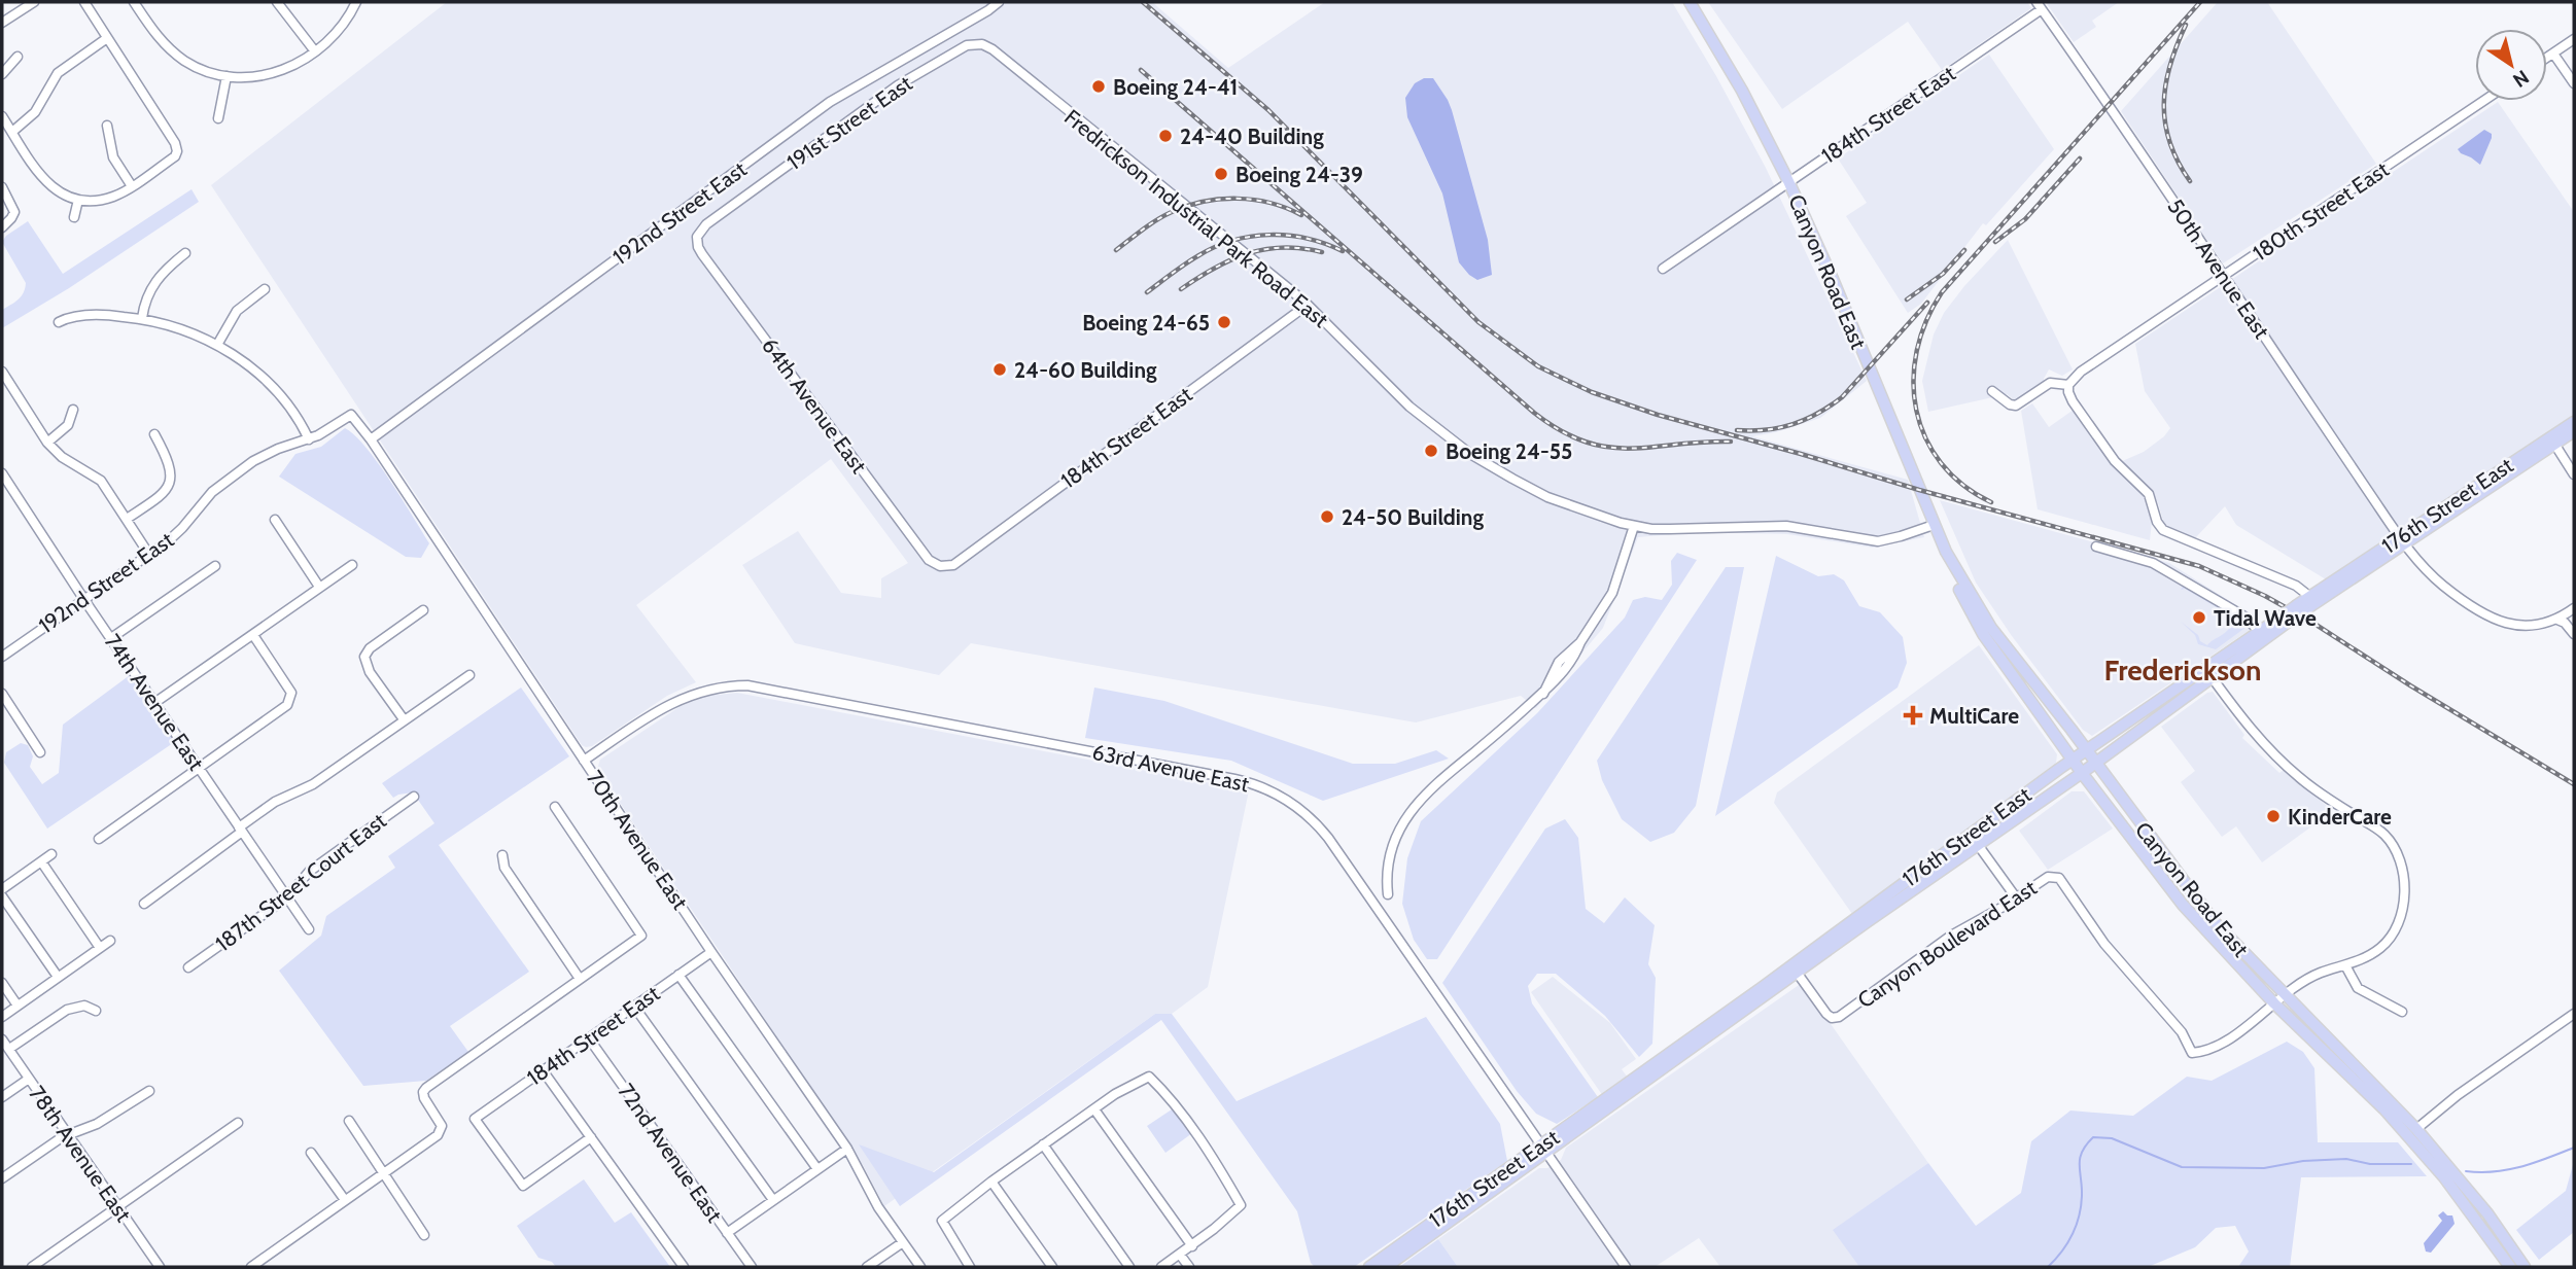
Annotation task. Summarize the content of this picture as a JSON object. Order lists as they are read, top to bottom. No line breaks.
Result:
{"streets":{"main road":["Canyon Road East","176th Street East"],"street":["184th Street East","191st Street East","180th Street East","192nd Street East","Fredrickson Industrial Park Road East","50th Avenue East","64th Avenue East","74th Avenue East","63rd Avenue East","70th Avenue East","187th Street Court East","Canyon Boulevard East","72nd Avenue East","78th Avenue East"]},"crossings":[["184th Street East","Fredrickson Industrial Park Road East"],["184th Street East","50th Avenue East"],["184th Street East","Canyon Road East"],["184th Street East","64th Avenue East"],["184th Street East","70th Avenue East"],["184th Street East","72nd Avenue East"],["191st Street East","Fredrickson Industrial Park Road East"],["191st Street East","64th Avenue East"],["180th Street East","50th Avenue East"],["192nd Street East","74th Avenue East"],["192nd Street East","70th Avenue East"],["Fredrickson Industrial Park Road East","Canyon Road East"],["50th Avenue East","176th Street East"],["Canyon Road East","176th Street East"],["Canyon Road East","Canyon Boulevard East"],["176th Street East","63rd Avenue East"],["176th Street East","Canyon Boulevard East"],["74th Avenue East","187th Street Court East"],["63rd Avenue East","70th Avenue East"]],"districts":["Frederickson"],"places":{"other":["Boeing 24-41","24-40 Building","Boeing 24-39","Boeing 24-65","24-60 Building","Boeing 24-55","24-50 Building","Tidal Wave","KinderCare"],"health":["MultiCare"]},"north":"bottom right"}
